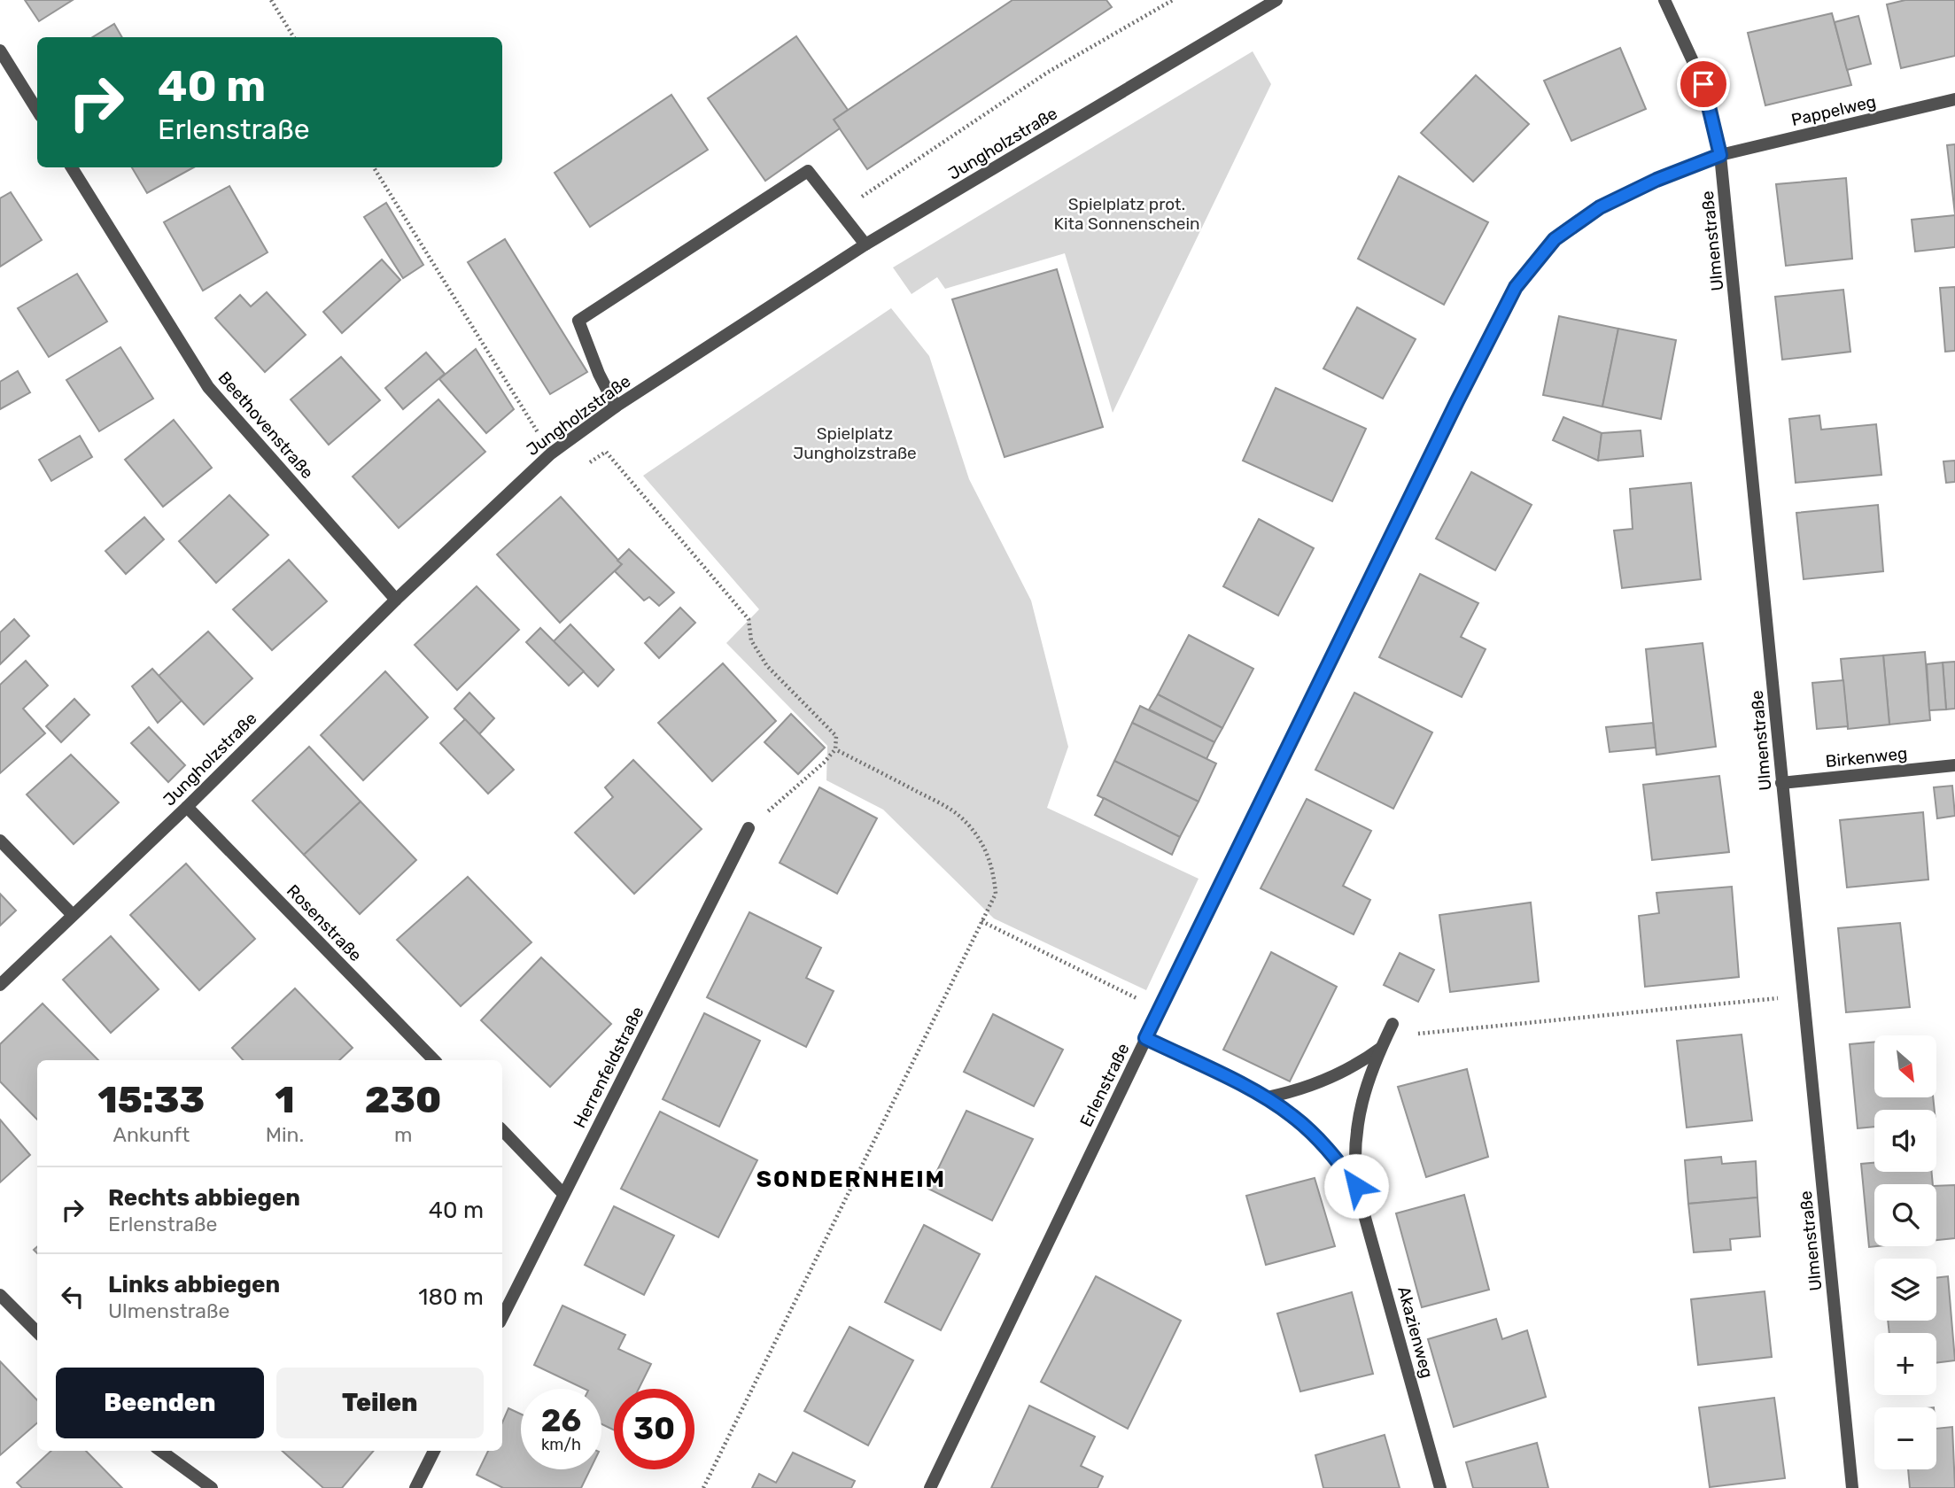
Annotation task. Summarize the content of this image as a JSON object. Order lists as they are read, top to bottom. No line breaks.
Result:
{"streets":{"street":["Pappelweg","Jungholzstraße","Ulmenstraße","Beethovenstraße","Birkenweg","Rosenstraße","Herrenfeldstraße","Erlenstraße","Akazienweg"]},"crossings":[["Pappelweg","Ulmenstraße"],["Pappelweg","Erlenstraße"],["Jungholzstraße","Beethovenstraße"],["Jungholzstraße","Rosenstraße"],["Ulmenstraße","Birkenweg"],["Ulmenstraße","Erlenstraße"],["Erlenstraße","Akazienweg"]],"districts":["SONDERNHEIM"],"parks":["Spielplatz prot. Kita Sonnenschein","Spielplatz Jungholzstraße"],"north":"bottom right","page":{"turn":["40 m","Erlenstraße"],"map_buttons":["+","−"],"eta":["15:33","Ankunft","1","Min.","230","m"],"list":[{"name":"Rechts abbiegen","note":"Erlenstraße","value":"40 m"},{"name":"Links abbiegen","note":"Ulmenstraße","value":"180 m"}],"buttons":["Beenden","Teilen"],"speed":"26 km/h","limit":"30"}}
